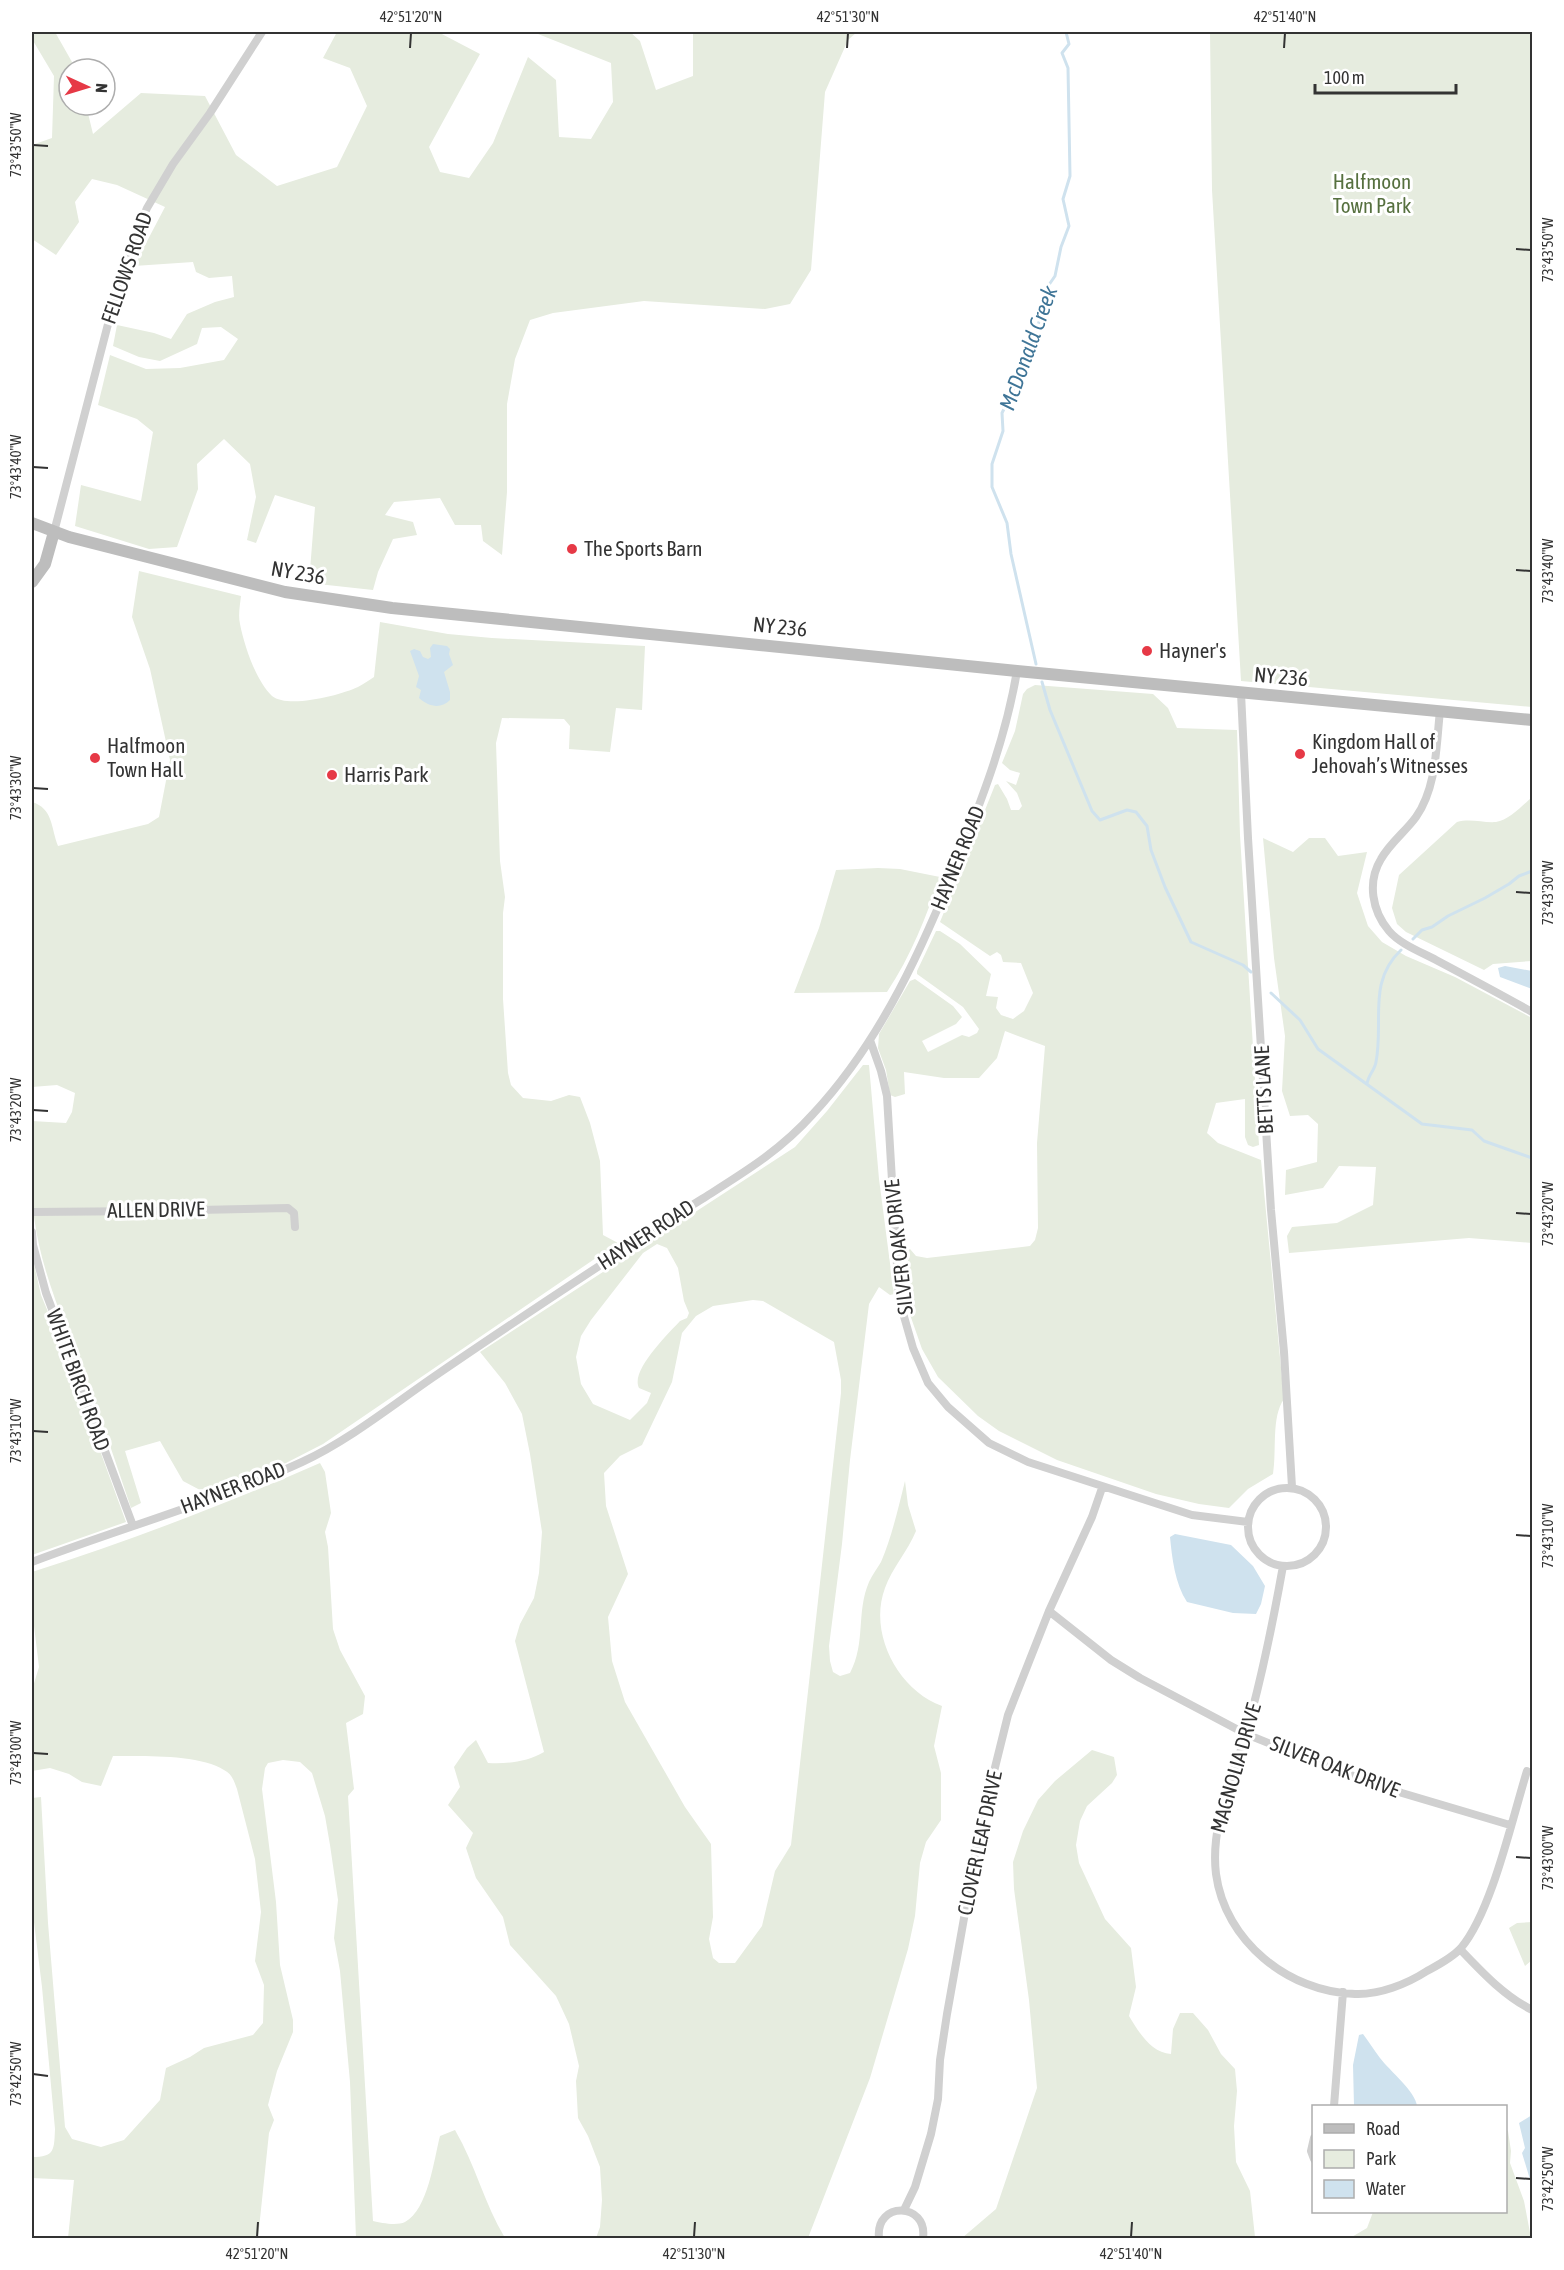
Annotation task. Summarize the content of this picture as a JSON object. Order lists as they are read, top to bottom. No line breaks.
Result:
{"streets":{"main road":["NY 236"],"street":["FELLOWS ROAD","HAYNER ROAD","BETTS LANE","ALLEN DRIVE","SILVER OAK DRIVE","WHITE BIRCH ROAD","MAGNOLIA DRIVE","CLOVER LEAF DRIVE"]},"crossings":[["FELLOWS ROAD","NY 236"],["NY 236","HAYNER ROAD"],["NY 236","BETTS LANE"],["HAYNER ROAD","SILVER OAK DRIVE"],["HAYNER ROAD","WHITE BIRCH ROAD"],["BETTS LANE","SILVER OAK DRIVE"],["BETTS LANE","MAGNOLIA DRIVE"],["SILVER OAK DRIVE","MAGNOLIA DRIVE"],["SILVER OAK DRIVE","CLOVER LEAF DRIVE"]],"water":["McDonald Creek"],"parks":["Halfmoon Town Park"],"places":["The Sports Barn","Hayner's","Kingdom Hall of Jehovah’s Witnesses","Halfmoon Town Hall","Harris Park"],"legend":["Road","Park","Water"],"scale_bar":"100 m","north":"right","coordinates":["42°51'20\"N","42°51'30\"N","42°51'40\"N","73°43'50\"W","73°43'40\"W","73°43'30\"W","73°43'20\"W","73°43'10\"W","73°43'00\"W","73°42'50\"W"]}
